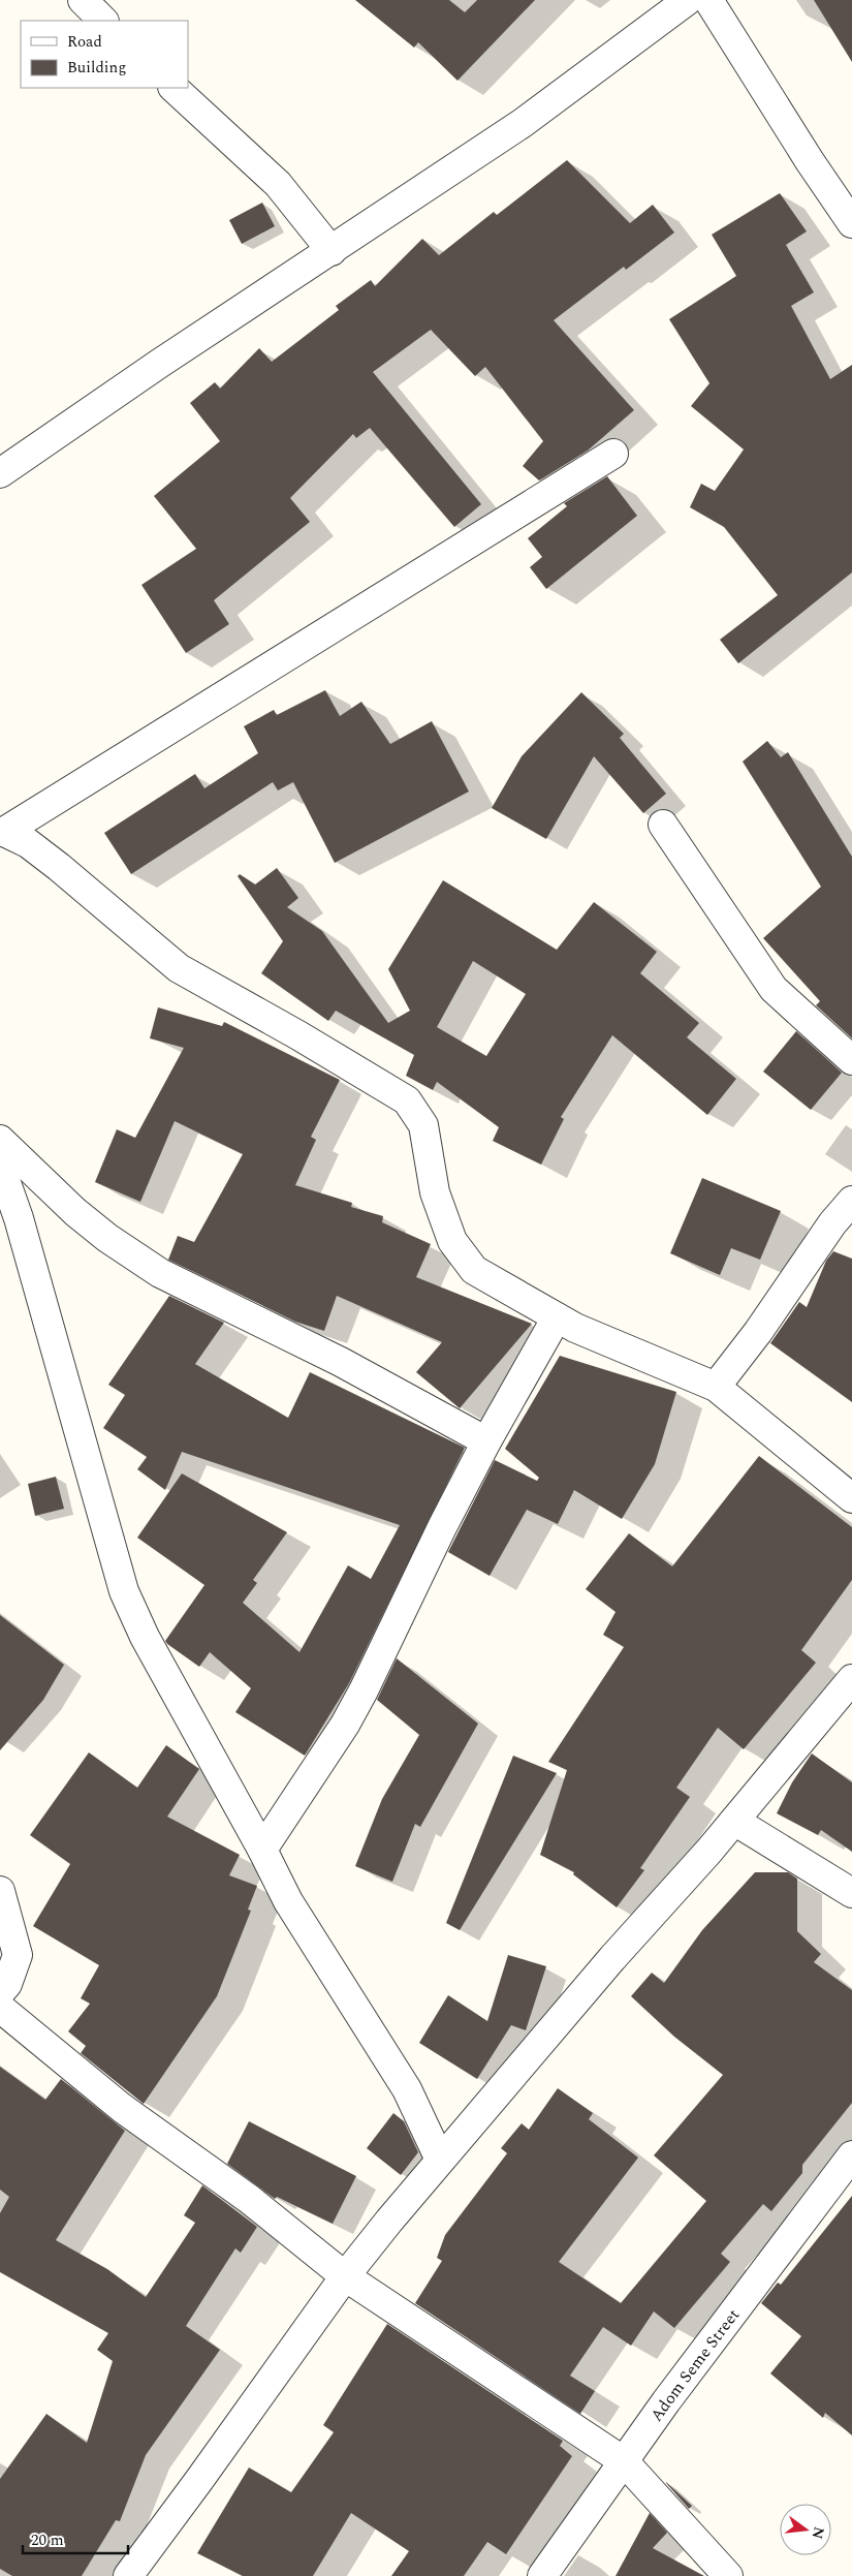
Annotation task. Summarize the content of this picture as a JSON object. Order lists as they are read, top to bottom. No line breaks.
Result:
{"streets":{"street":["Adom Seme Street"]},"legend":["Road","Building"],"scale_bar":"20 m","north":"right"}
